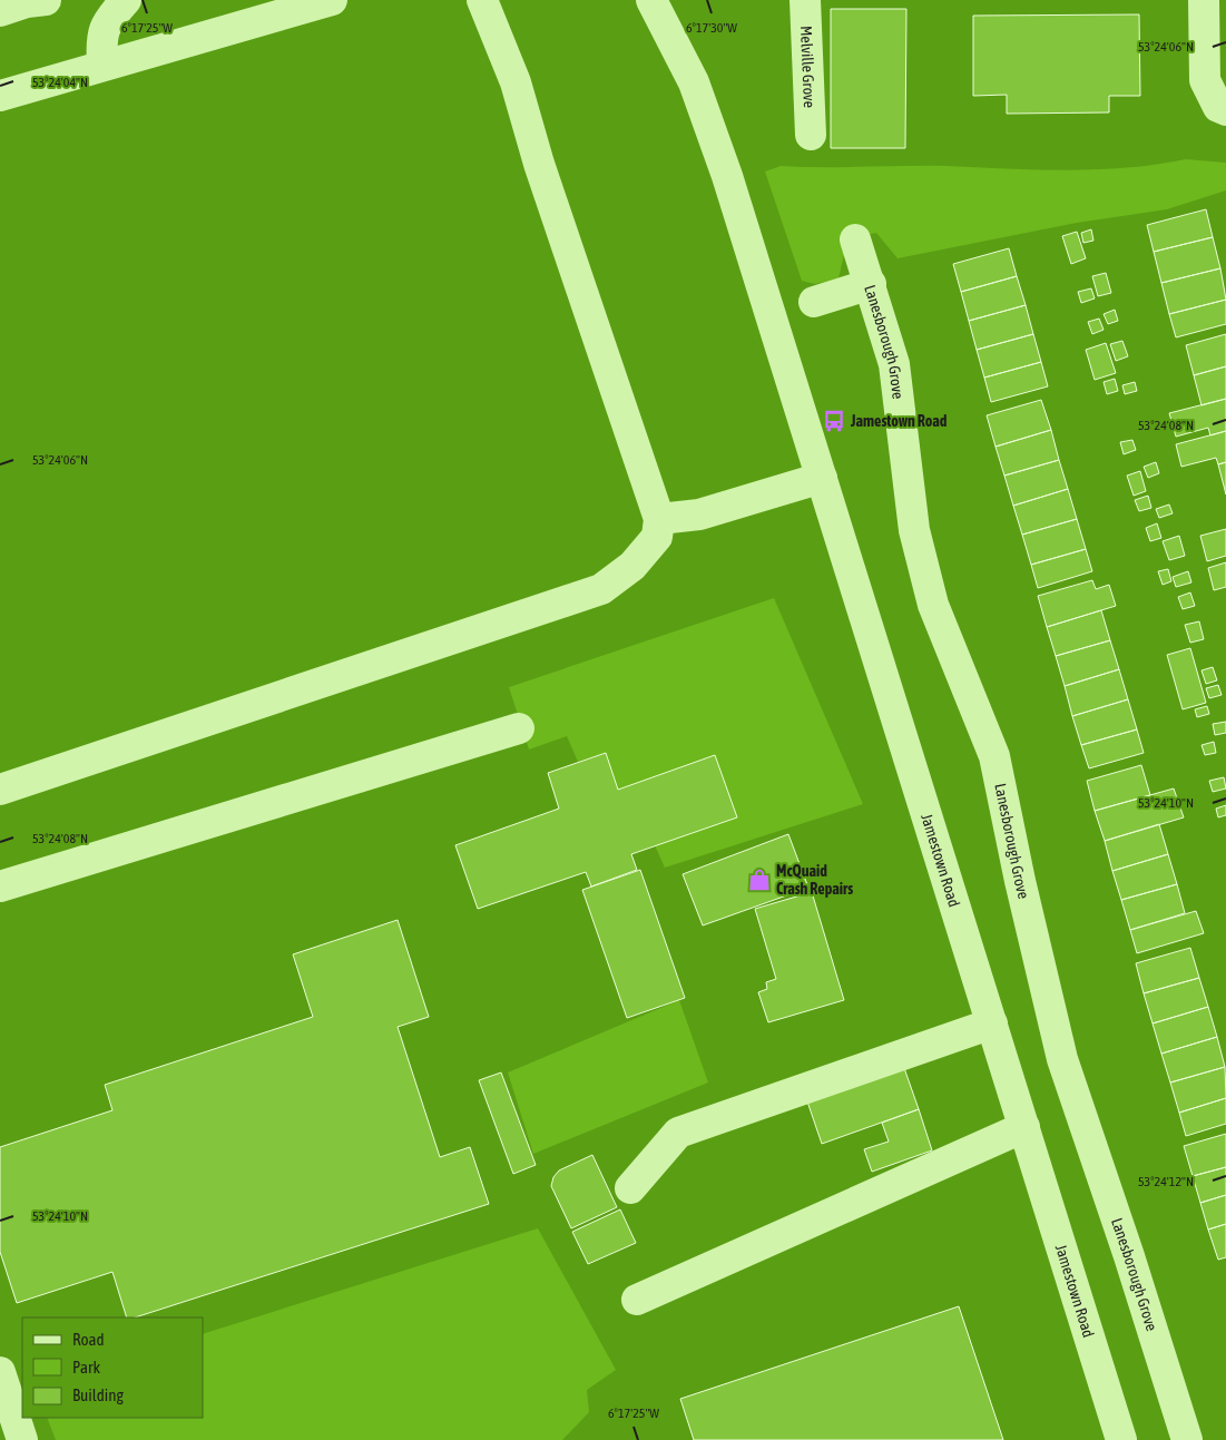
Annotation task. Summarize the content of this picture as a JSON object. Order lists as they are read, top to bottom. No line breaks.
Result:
{"streets":{"street":["Melville Grove","Lanesborough Grove","Jamestown Road"]},"places":{"bus stop":["Jamestown Road"],"shop":["McQuaid Crash Repairs"]},"legend":["Road","Park","Building"],"coordinates":["6°17'25\"W","6°17'30\"W","53°24'06\"N","53°24'04\"N","53°24'08\"N","53°24'10\"N","53°24'12\"N"]}
